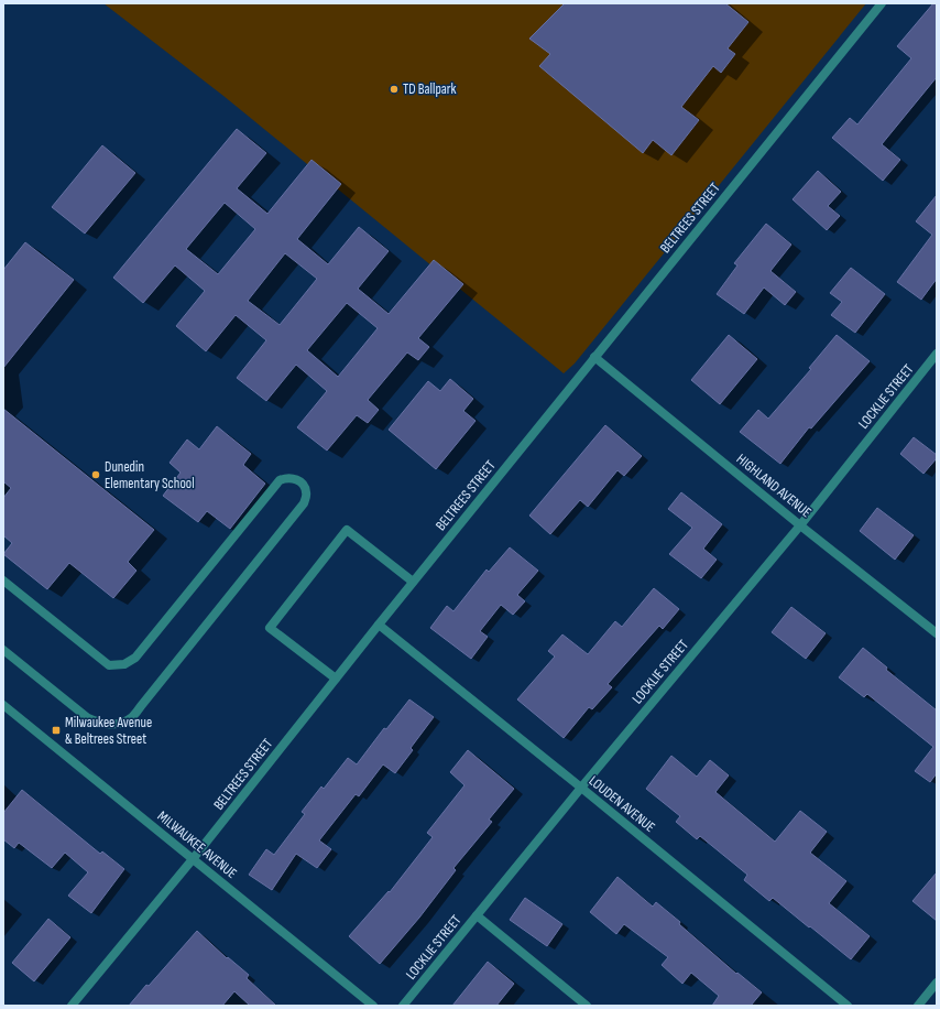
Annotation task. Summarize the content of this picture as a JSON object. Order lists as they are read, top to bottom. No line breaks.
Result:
{"streets":{"street":["BELTREES STREET","LOCKLIE STREET","HIGHLAND AVENUE","LOUDEN AVENUE","MILWAUKEE AVENUE"]},"crossings":[["BELTREES STREET","HIGHLAND AVENUE"],["BELTREES STREET","LOUDEN AVENUE"],["BELTREES STREET","MILWAUKEE AVENUE"],["LOCKLIE STREET","HIGHLAND AVENUE"],["LOCKLIE STREET","LOUDEN AVENUE"]],"places":{"other":["TD Ballpark","Dunedin Elementary School"],"transit":["Milwaukee Avenue & Beltrees Street"]}}
